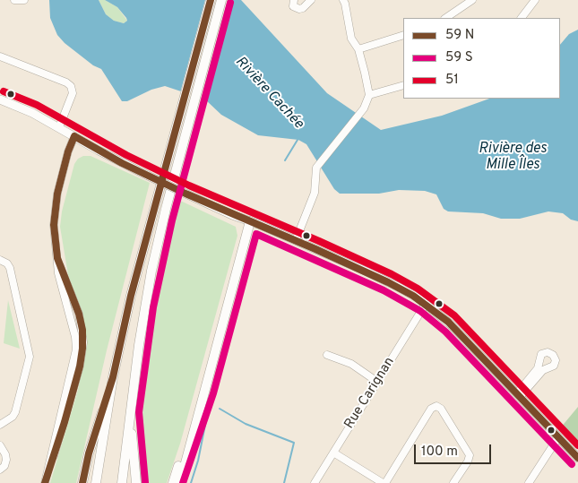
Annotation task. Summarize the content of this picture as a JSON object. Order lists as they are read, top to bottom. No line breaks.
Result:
{"streets":{"street":["Rue Carignan"]},"water":["Rivière Cachée","Rivière des Mille Îles"],"lines":["transit line 51"],"legend":["59 N","59 S","51"],"scale_bar":"100 m"}
